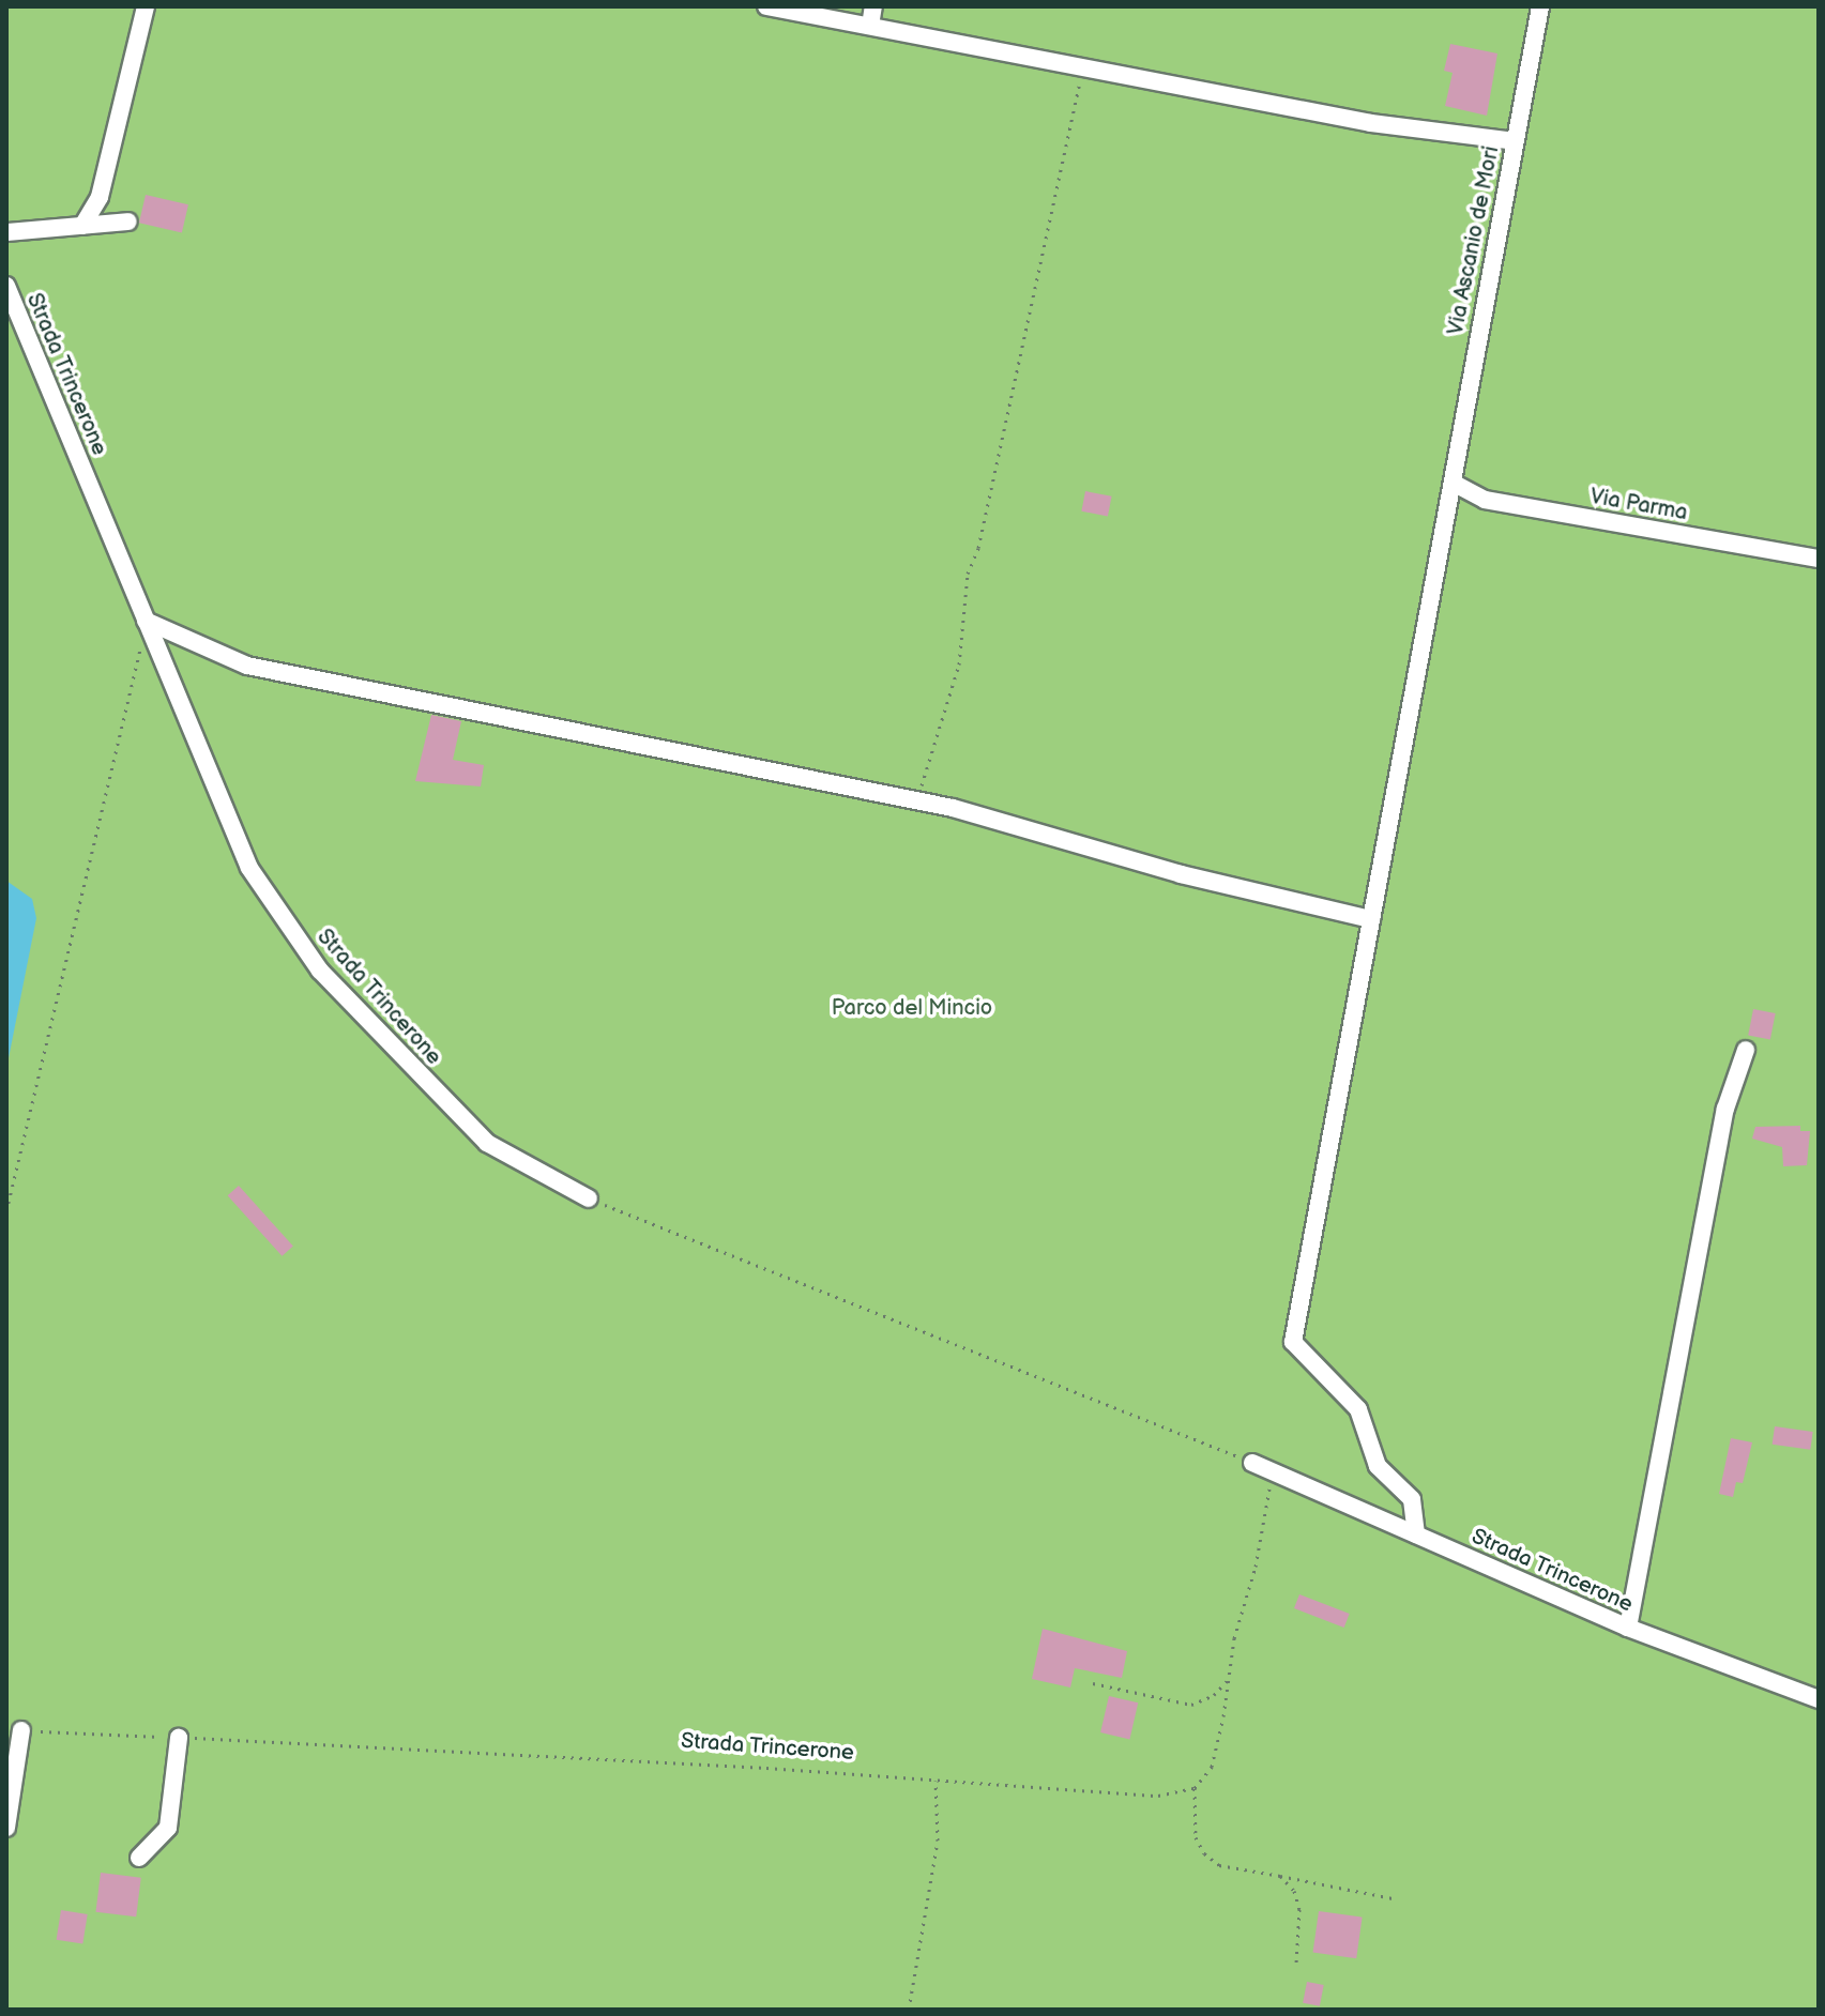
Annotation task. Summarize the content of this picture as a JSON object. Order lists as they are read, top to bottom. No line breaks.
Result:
{"streets":{"street":["Via Ascanio de Mori","Strada Trincerone","Via Parma"]},"crossings":[["Via Ascanio de Mori","Strada Trincerone"],["Via Ascanio de Mori","Via Parma"]],"parks":["Parco del Mincio"]}
